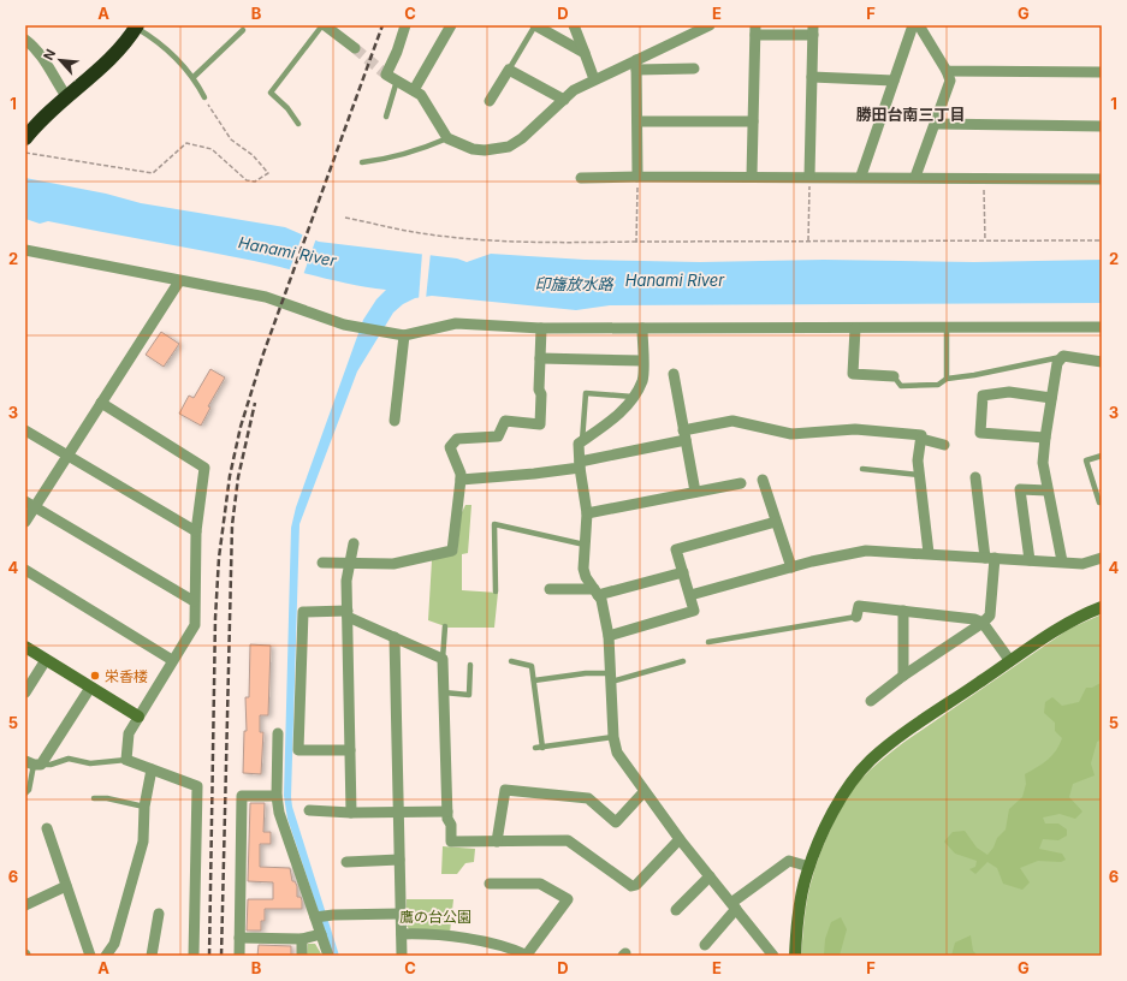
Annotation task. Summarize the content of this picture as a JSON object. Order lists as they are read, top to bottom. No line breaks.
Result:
{"districts":["勝田台南三丁目"],"water":["Hanami River","印旛放水路"],"parks":["鷹の台公園"],"places":["栄香楼"],"north":"top left","grid":{"columns":["A","B","C","D","E","F","G"],"rows":["1","2","3","4","5","6"]}}
